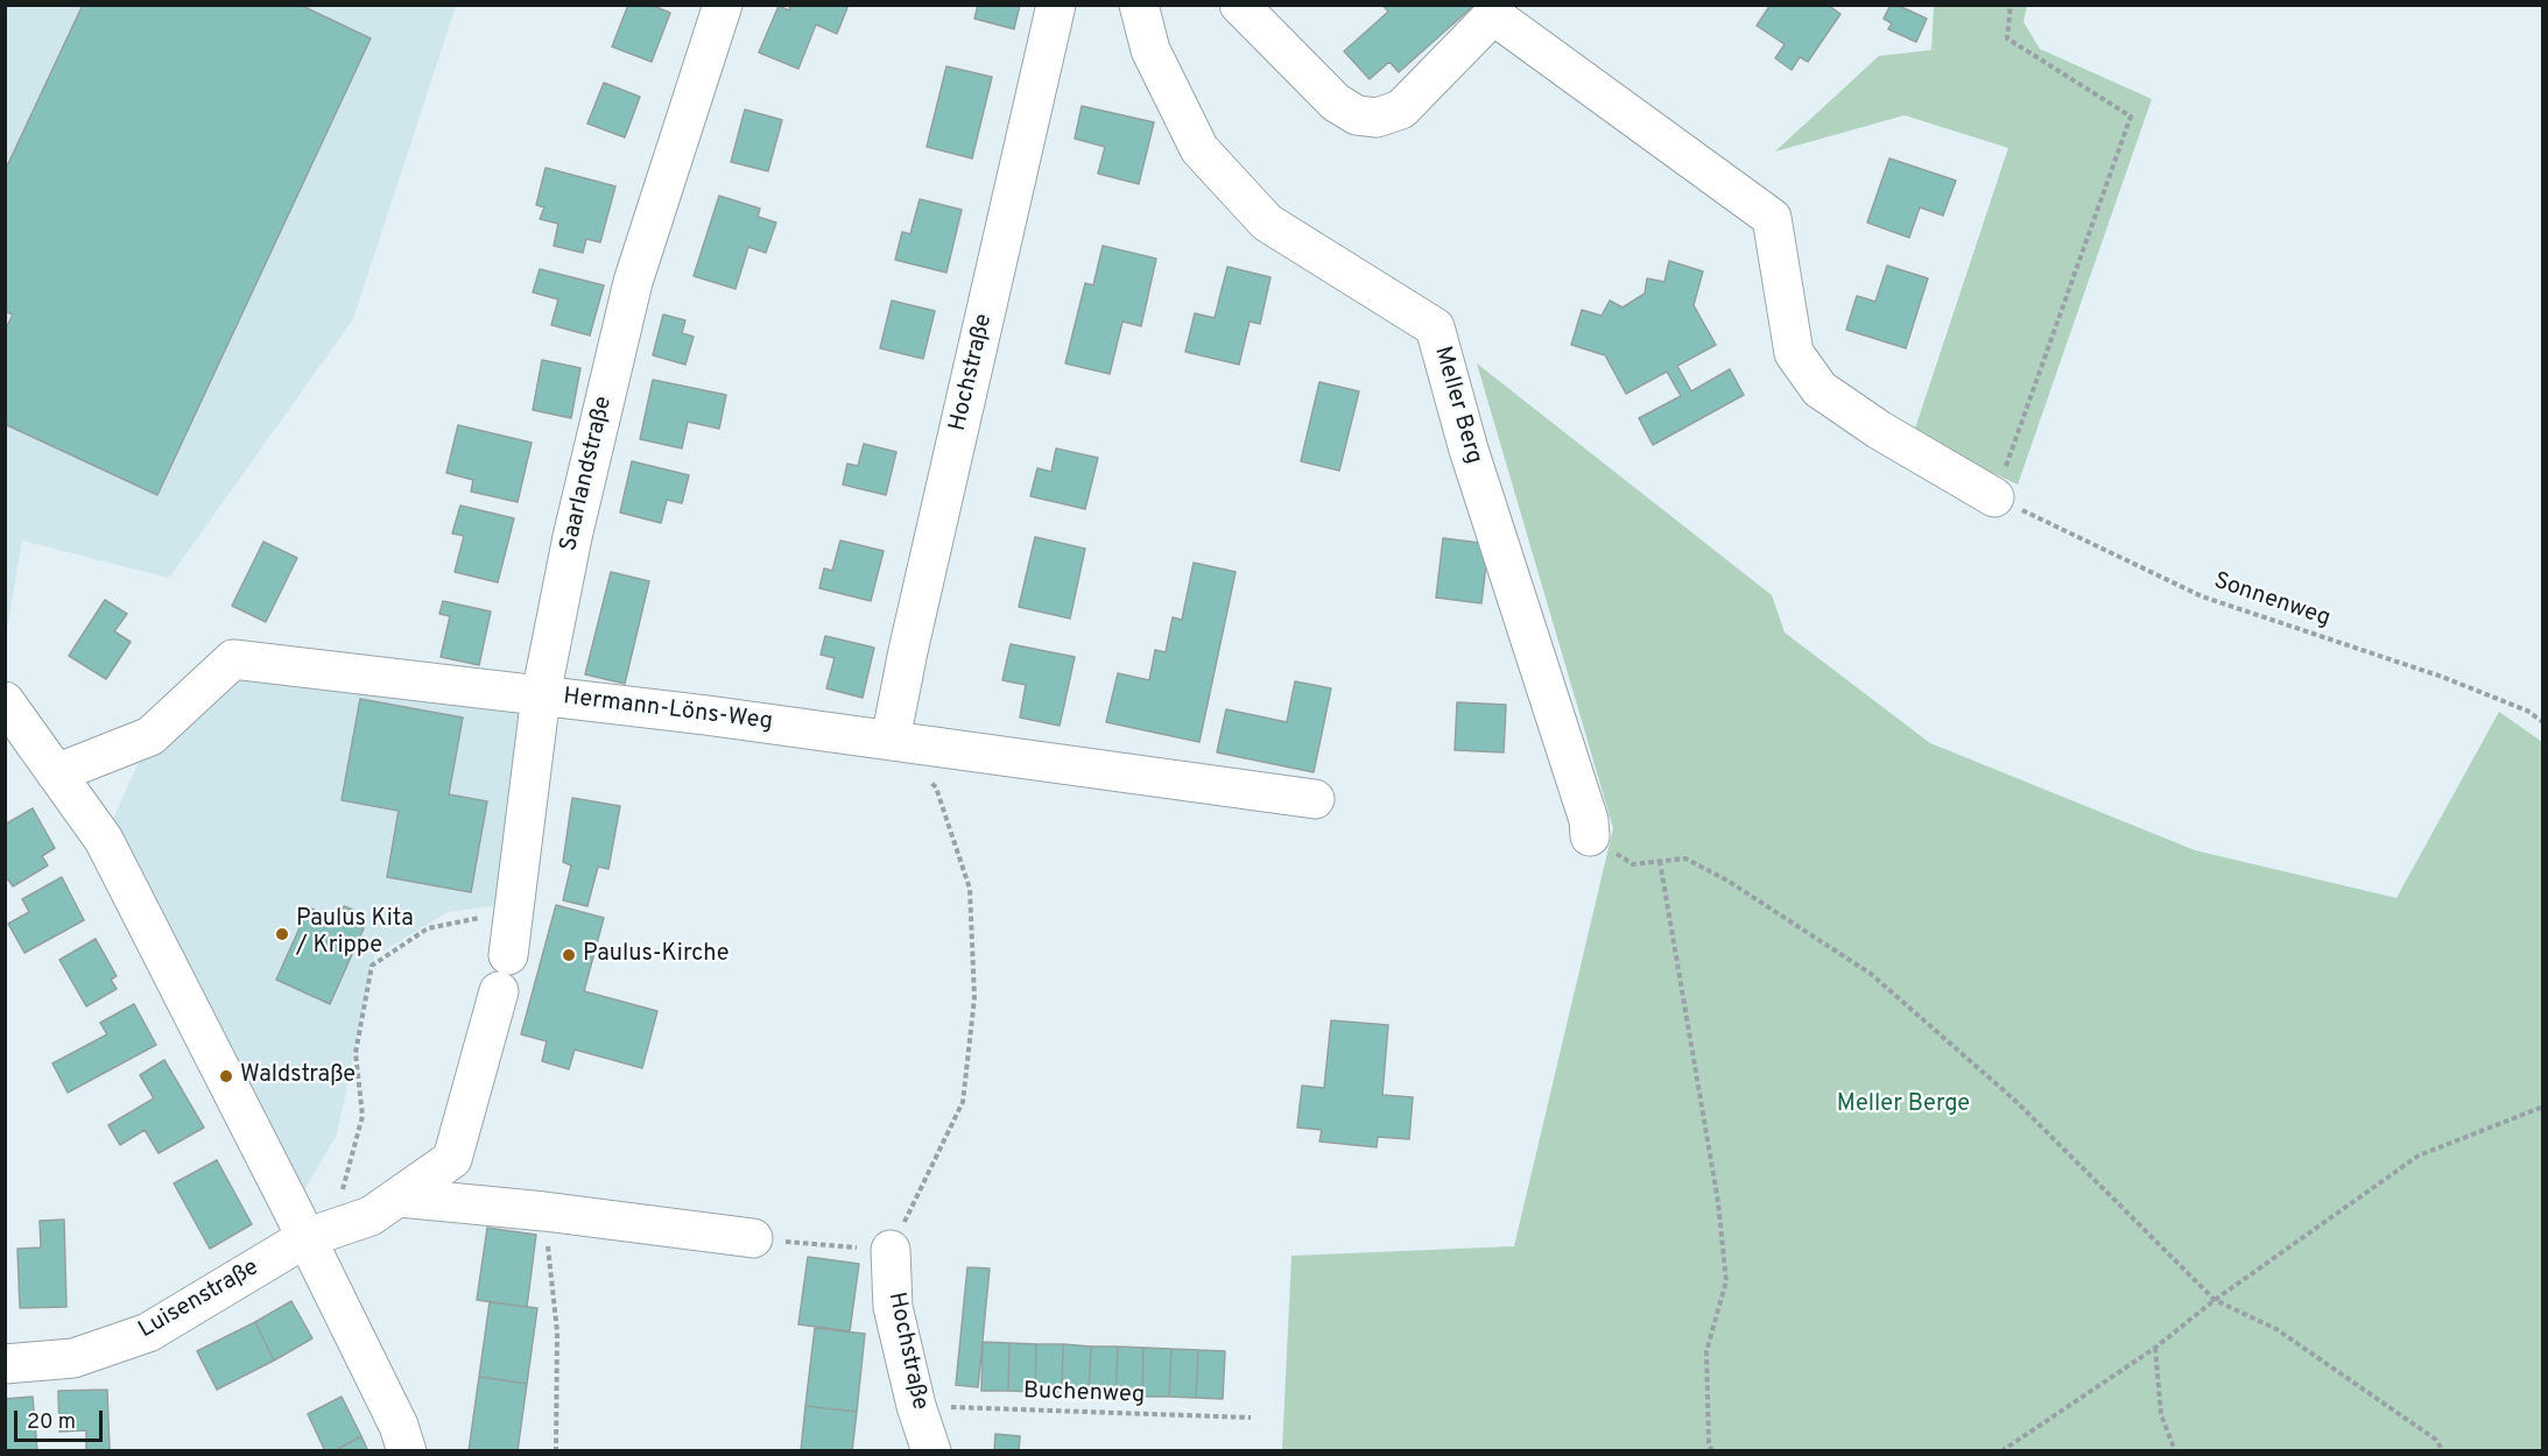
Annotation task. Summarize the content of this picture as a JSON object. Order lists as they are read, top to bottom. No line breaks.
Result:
{"streets":{"street":["Hochstraße","Meller Berg","Saarlandstraße","Hermann-Löns-Weg","Luisenstraße"],"path":["Sonnenweg","Buchenweg"]},"crossings":[["Hochstraße","Hermann-Löns-Weg"],["Hochstraße","Buchenweg"],["Saarlandstraße","Hermann-Löns-Weg"],["Saarlandstraße","Luisenstraße"]],"parks":["Meller Berge"],"places":["Paulus Kita / Krippe","Paulus-Kirche","Waldstraße"],"scale_bar":"20 m"}
